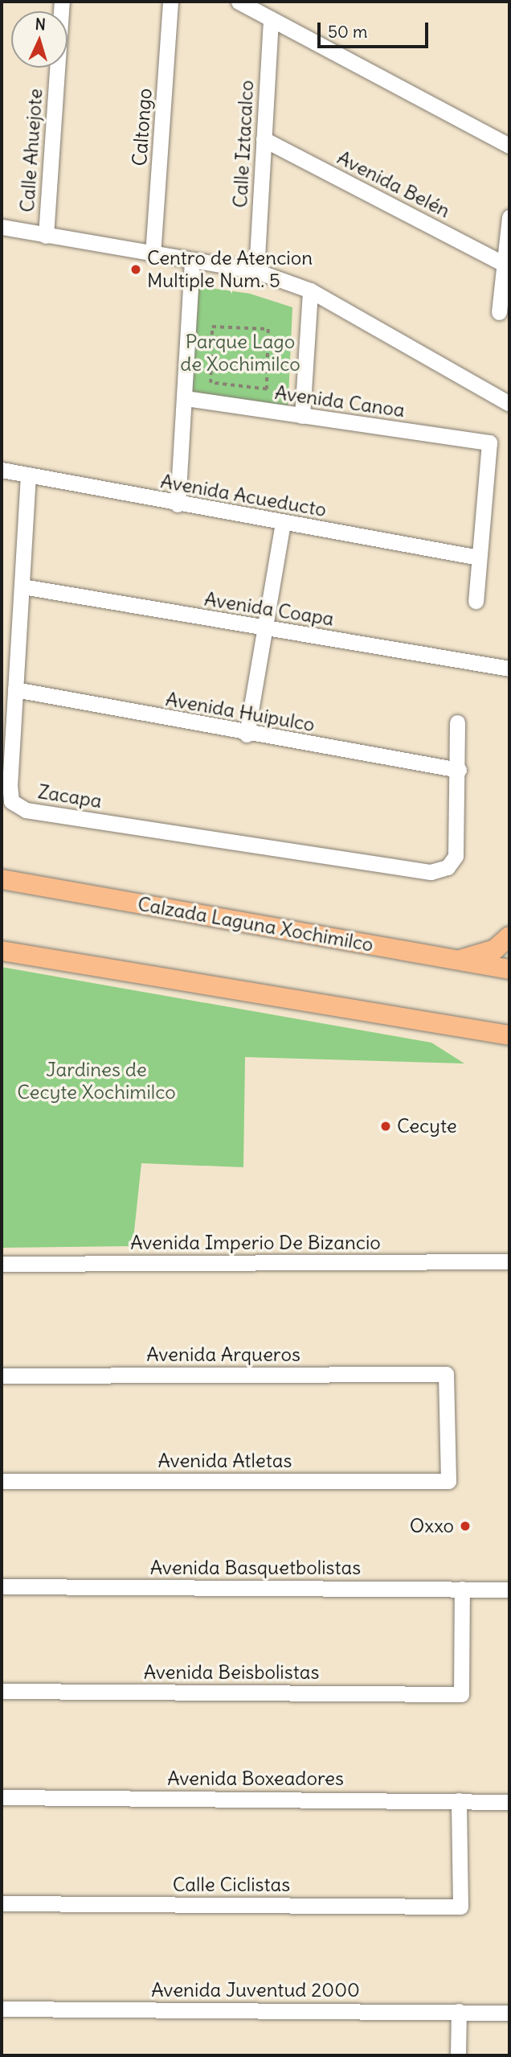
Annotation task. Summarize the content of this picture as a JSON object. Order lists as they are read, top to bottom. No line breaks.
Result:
{"streets":{"main road":["Calzada Laguna Xochimilco"],"street":["Caltongo","Calle Iztacalco","Calle Ahuejote","Avenida Belén","Avenida Canoa","Avenida Acueducto","Avenida Coapa","Avenida Huipulco","Zacapa","Avenida Imperio De Bizancio","Avenida Arqueros","Avenida Atletas","Avenida Basquetbolistas","Avenida Beisbolistas","Avenida Boxeadores","Calle Ciclistas","Avenida Juventud 2000"]},"crossings":[["Calle Iztacalco","Avenida Belén"],["Avenida Canoa","Avenida Acueducto"],["Avenida Acueducto","Zacapa"],["Avenida Coapa","Zacapa"],["Avenida Huipulco","Zacapa"],["Avenida Arqueros","Avenida Atletas"],["Avenida Basquetbolistas","Avenida Beisbolistas"],["Avenida Boxeadores","Calle Ciclistas"]],"parks":["Parque Lago de Xochimilco","Jardines de Cecyte Xochimilco"],"places":["Centro de Atencion Multiple Num. 5","Cecyte","Oxxo"],"scale_bar":"50 m","north":"top"}
